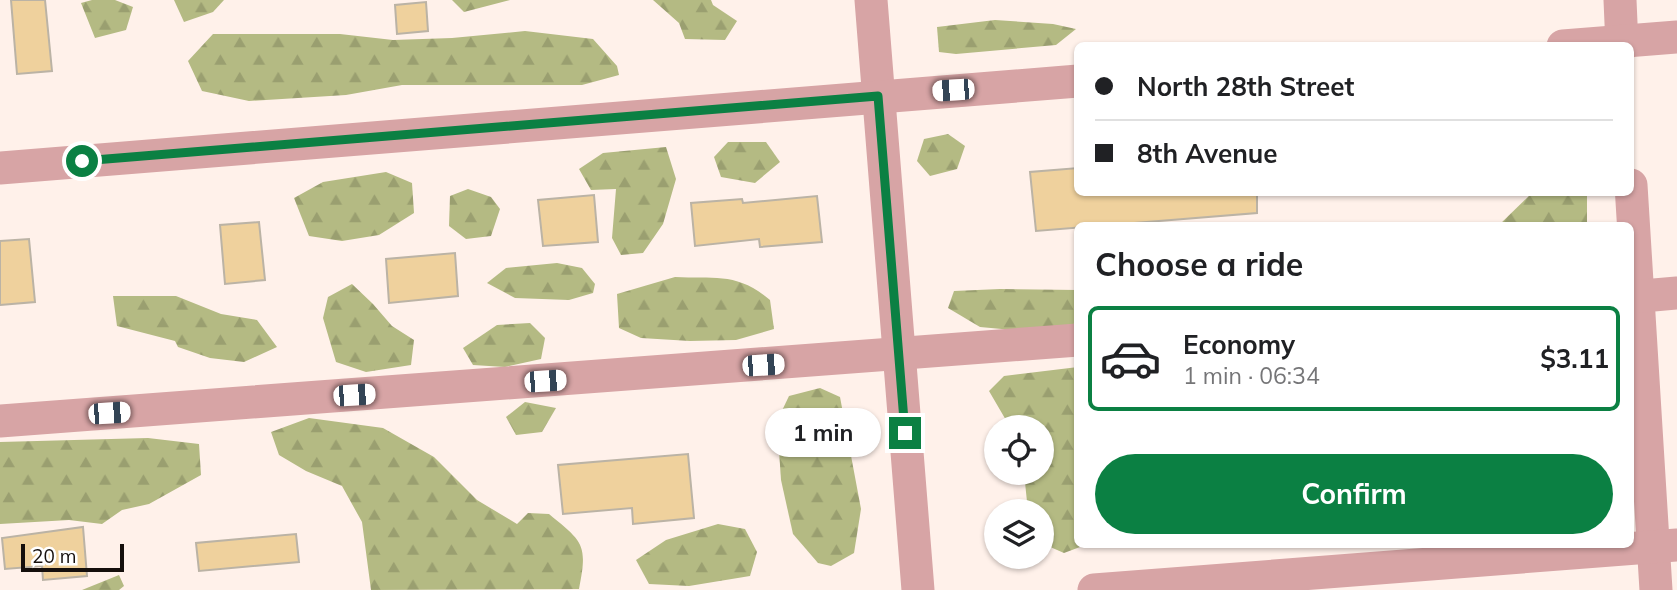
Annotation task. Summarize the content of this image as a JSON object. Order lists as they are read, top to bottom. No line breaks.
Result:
{"scale_bar":"20 m","page":{"banner":["North 28th Street","8th Avenue"],"heading":"Choose a ride","list":[{"name":"Economy","note":"1 min · 06:34","value":"$3.11"}],"bubble":"1 min","buttons":"Confirm","scale":"20 m"}}
